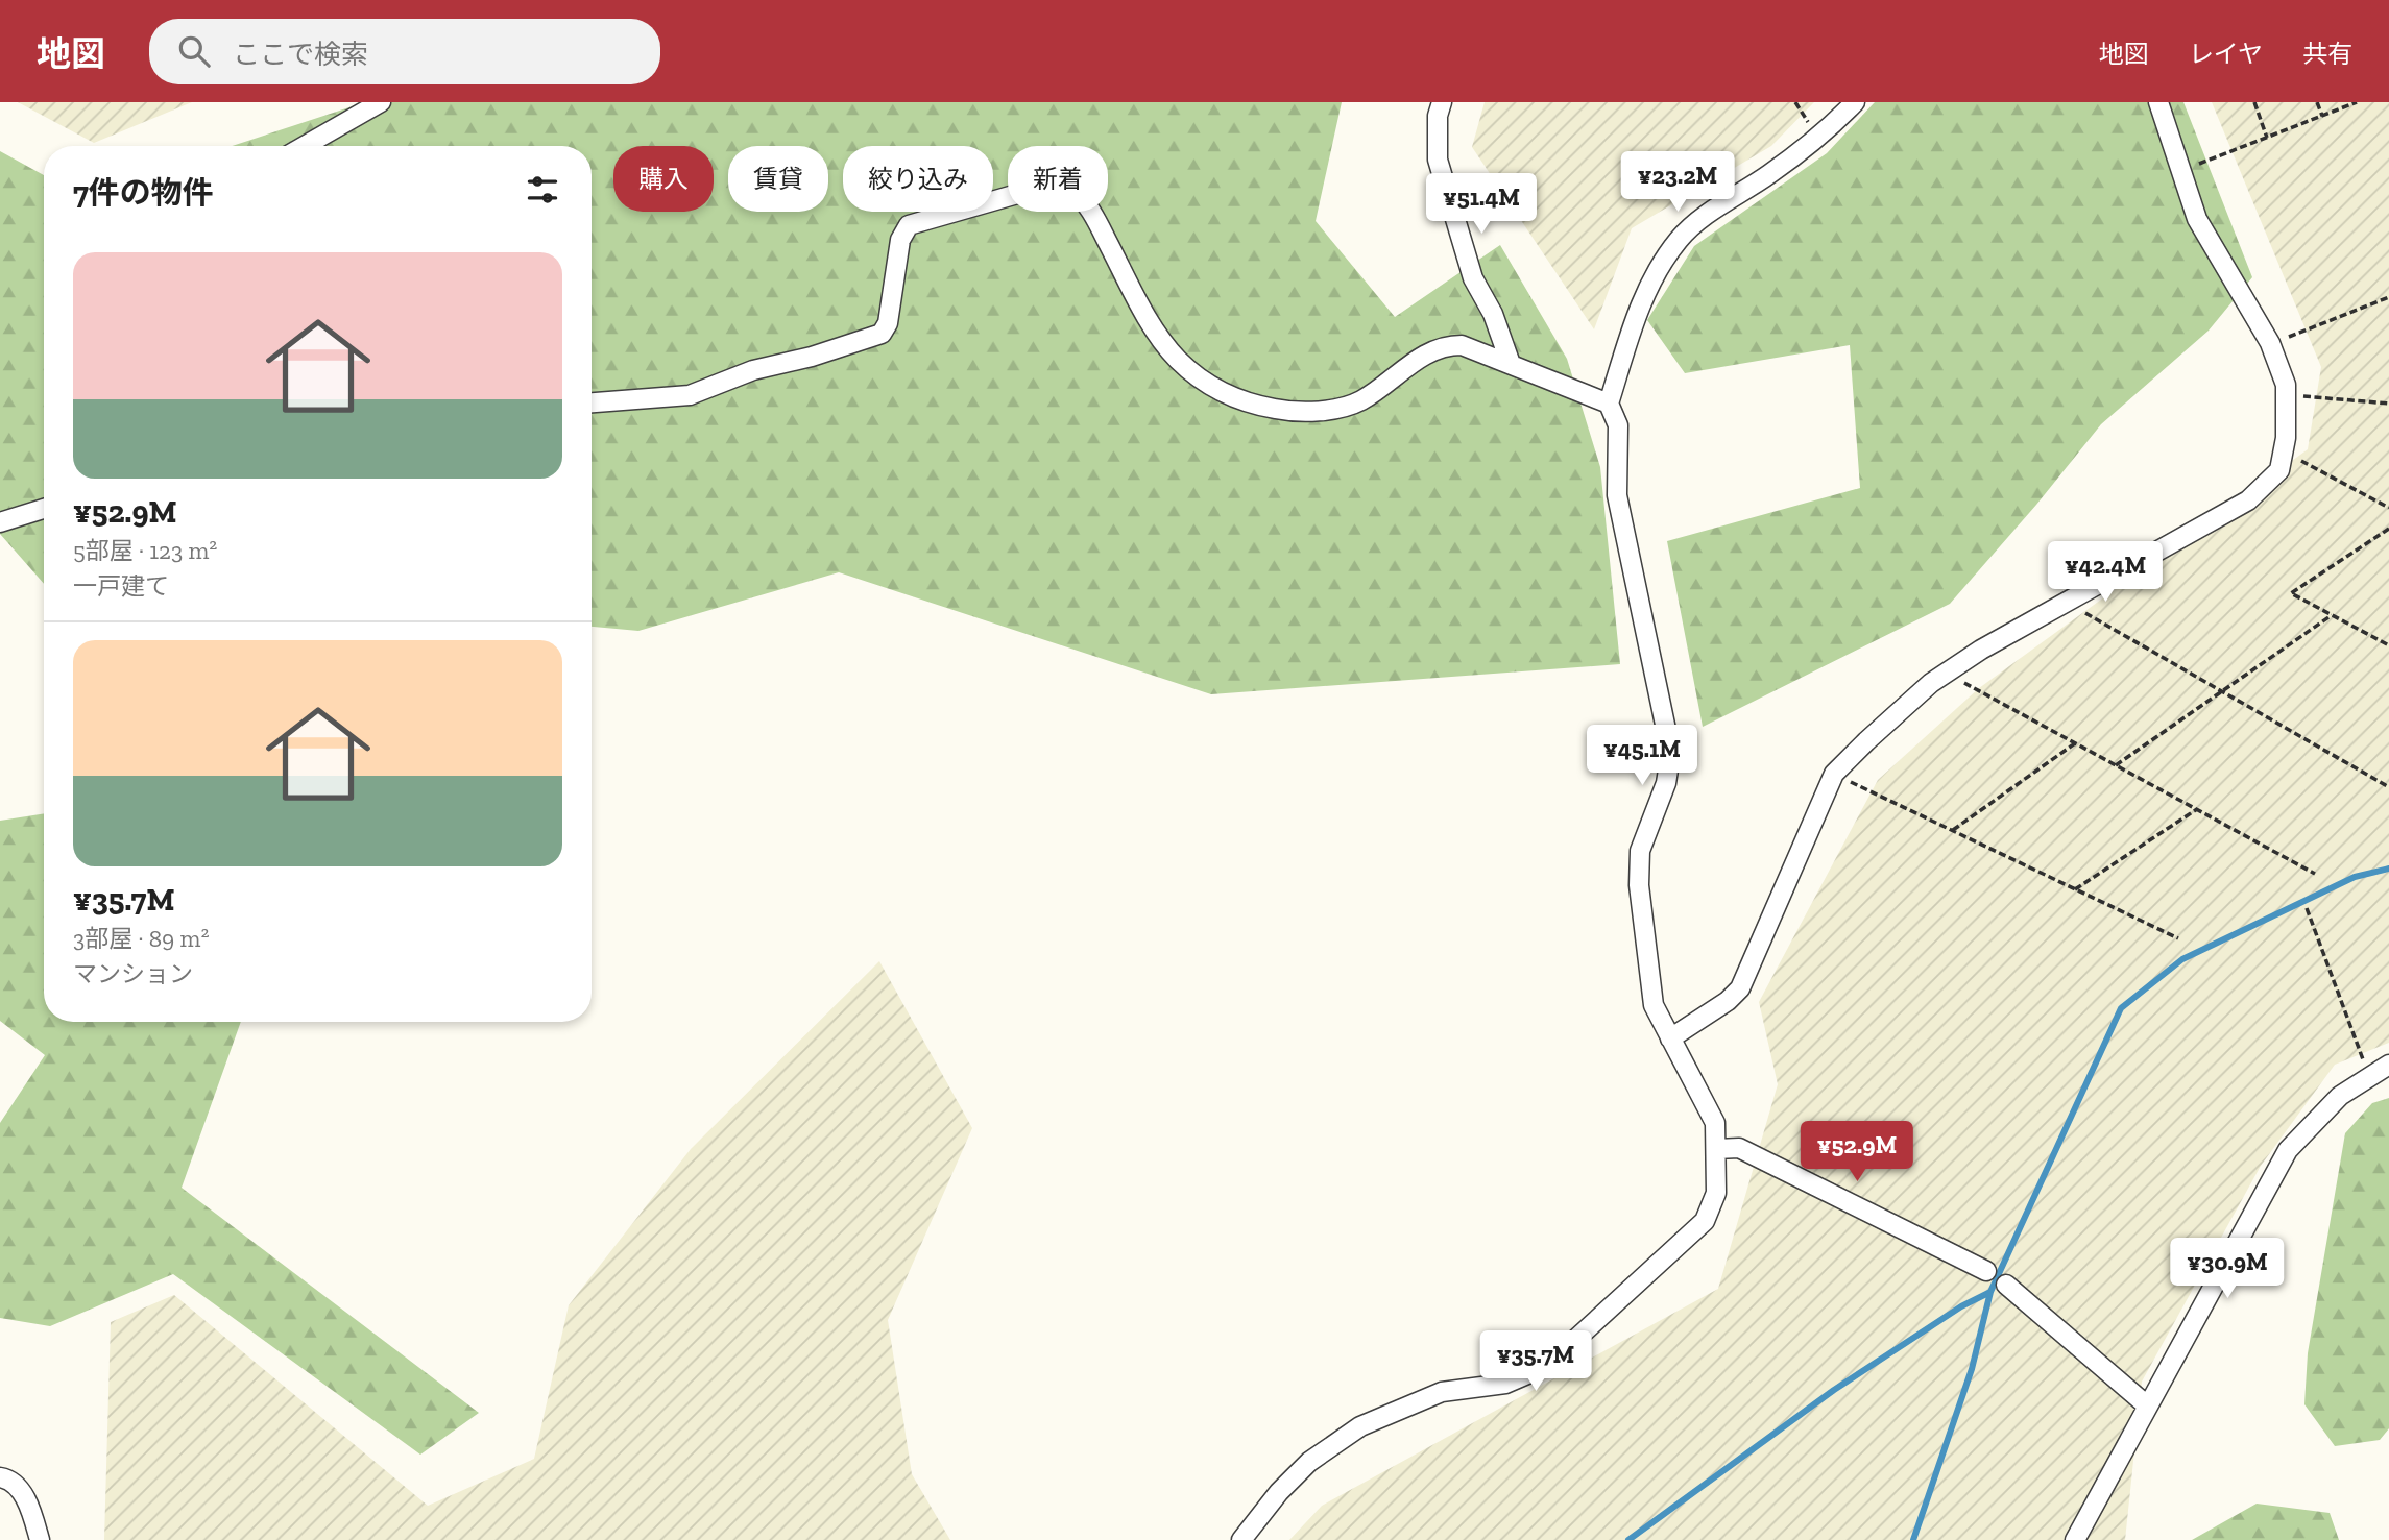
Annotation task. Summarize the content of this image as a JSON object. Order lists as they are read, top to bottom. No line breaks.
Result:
{"page":{"header":"地図","search":"ここで検索","nav":["地図","レイヤ","共有"],"chip":["購入","賃貸","絞り込み","新着"],"heading":"7件の物件","price":["¥23.2M","¥51.4M","¥42.4M","¥45.1M","¥52.9M","¥30.9M","¥35.7M"],"list":[{"name":"¥52.9M","note":"5部屋 · 123 m² · 一戸建て"},{"name":"¥35.7M","note":"3部屋 · 89 m² · マンション"}]}}
